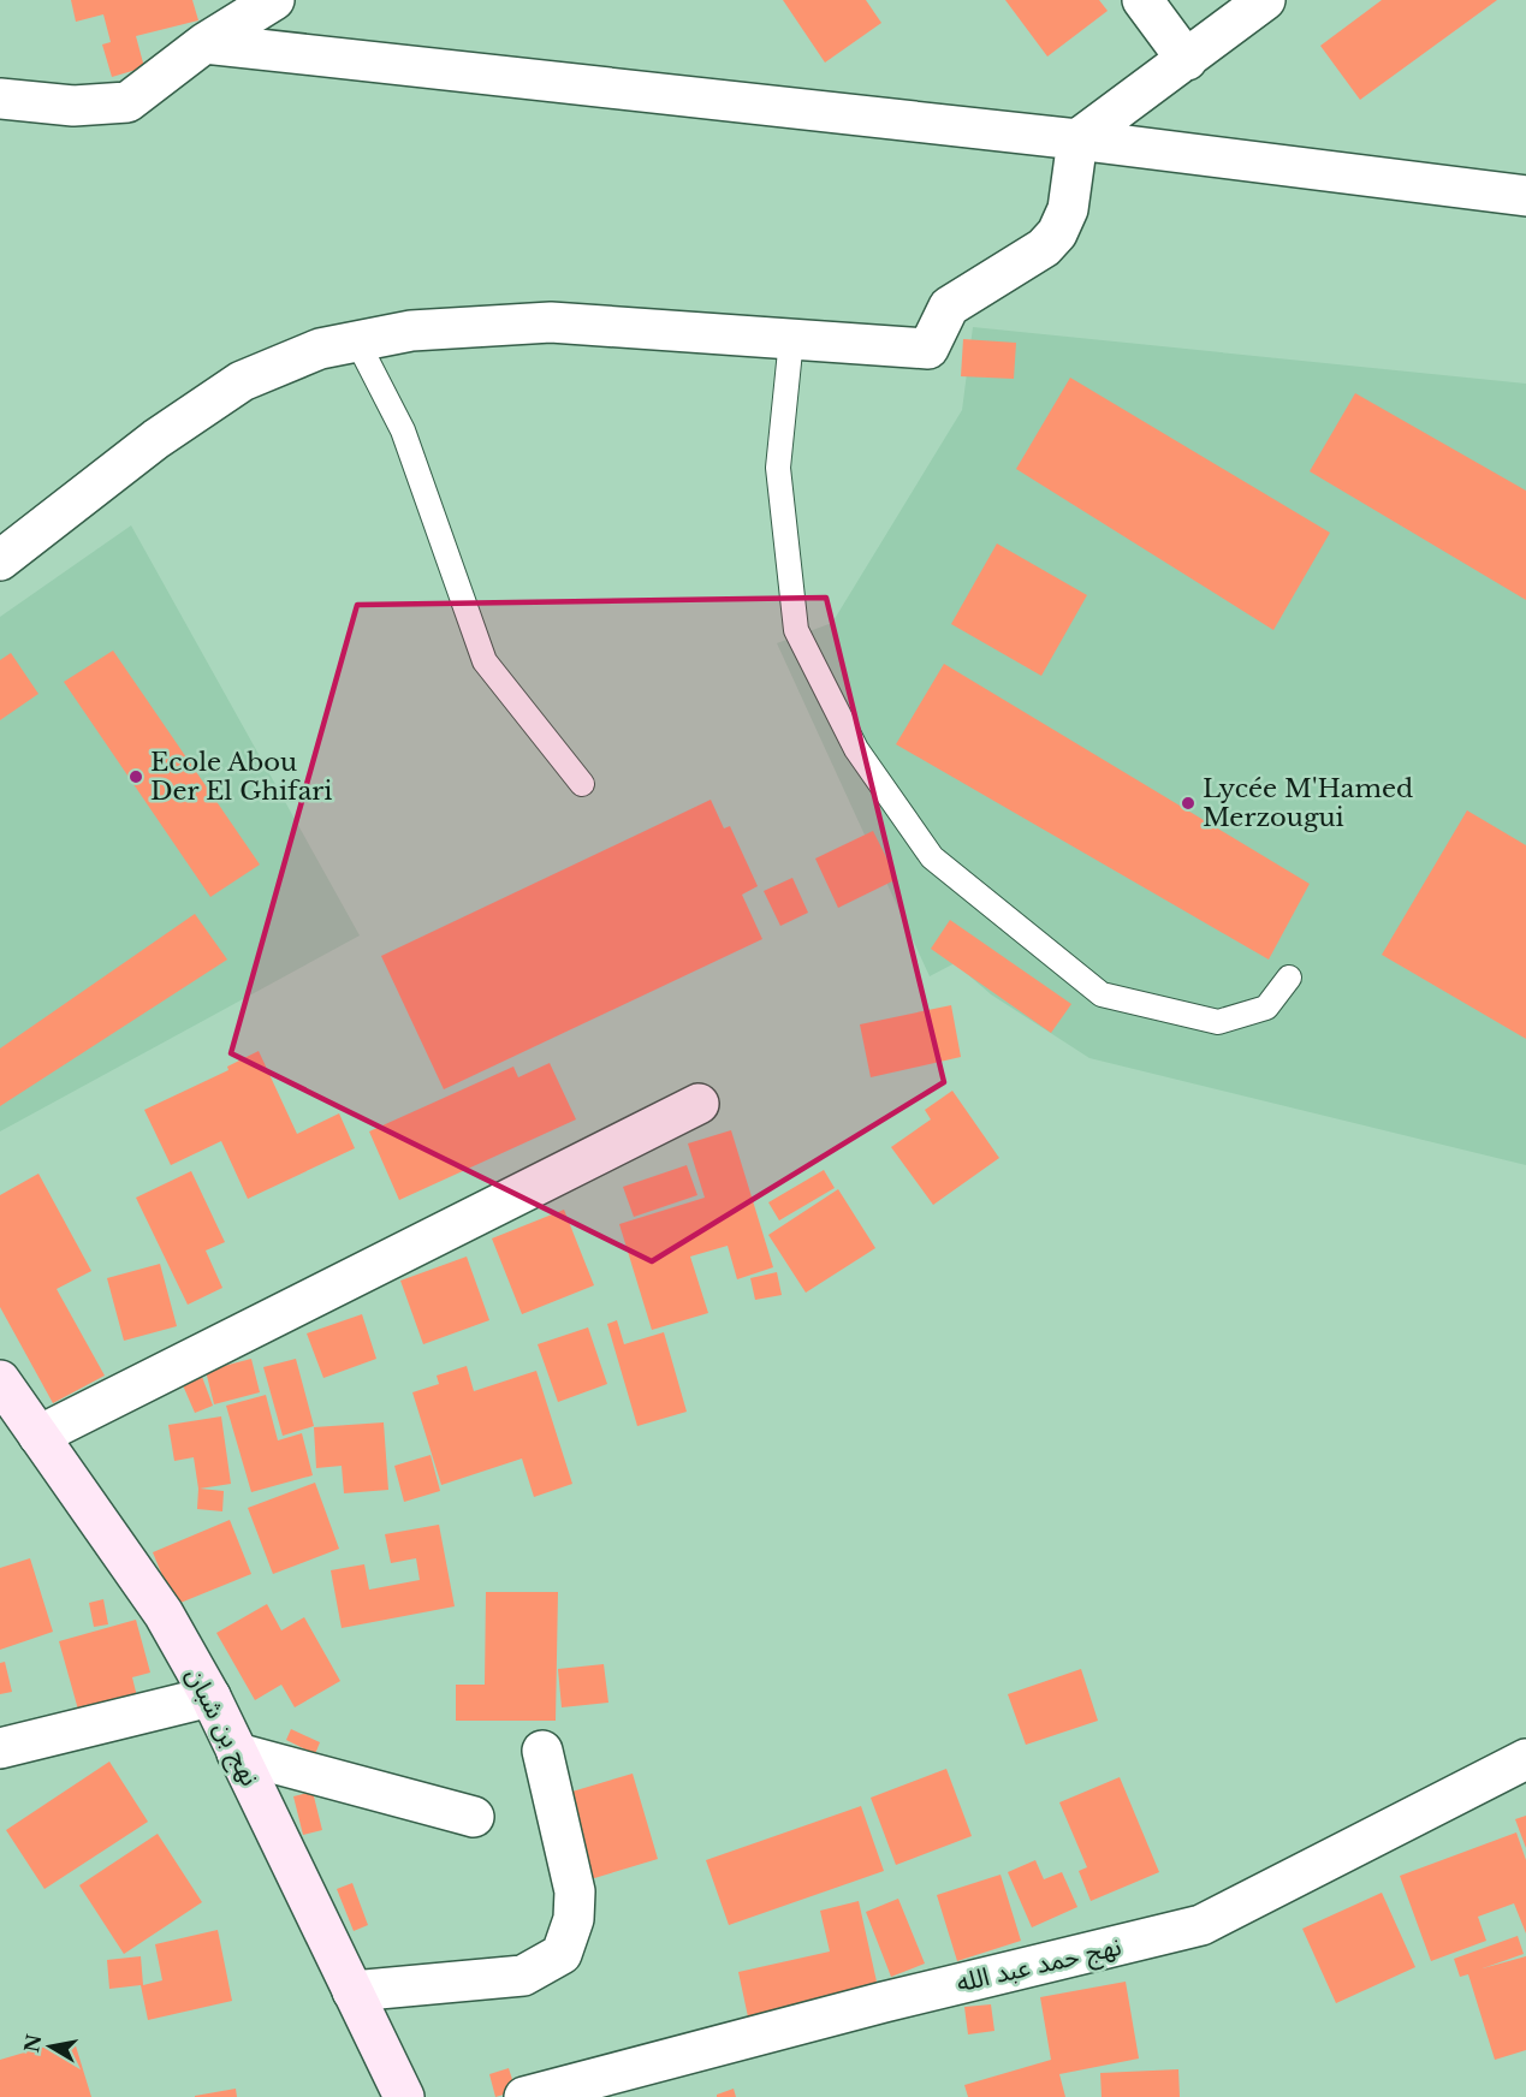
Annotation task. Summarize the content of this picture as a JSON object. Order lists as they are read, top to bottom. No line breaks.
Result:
{"streets":{"street":["نهج بن شبان","نهج حمد عبد الله"]},"places":["Ecole Abou Der El Ghifari","Lycée M'Hamed Merzougui"],"north":"left"}
